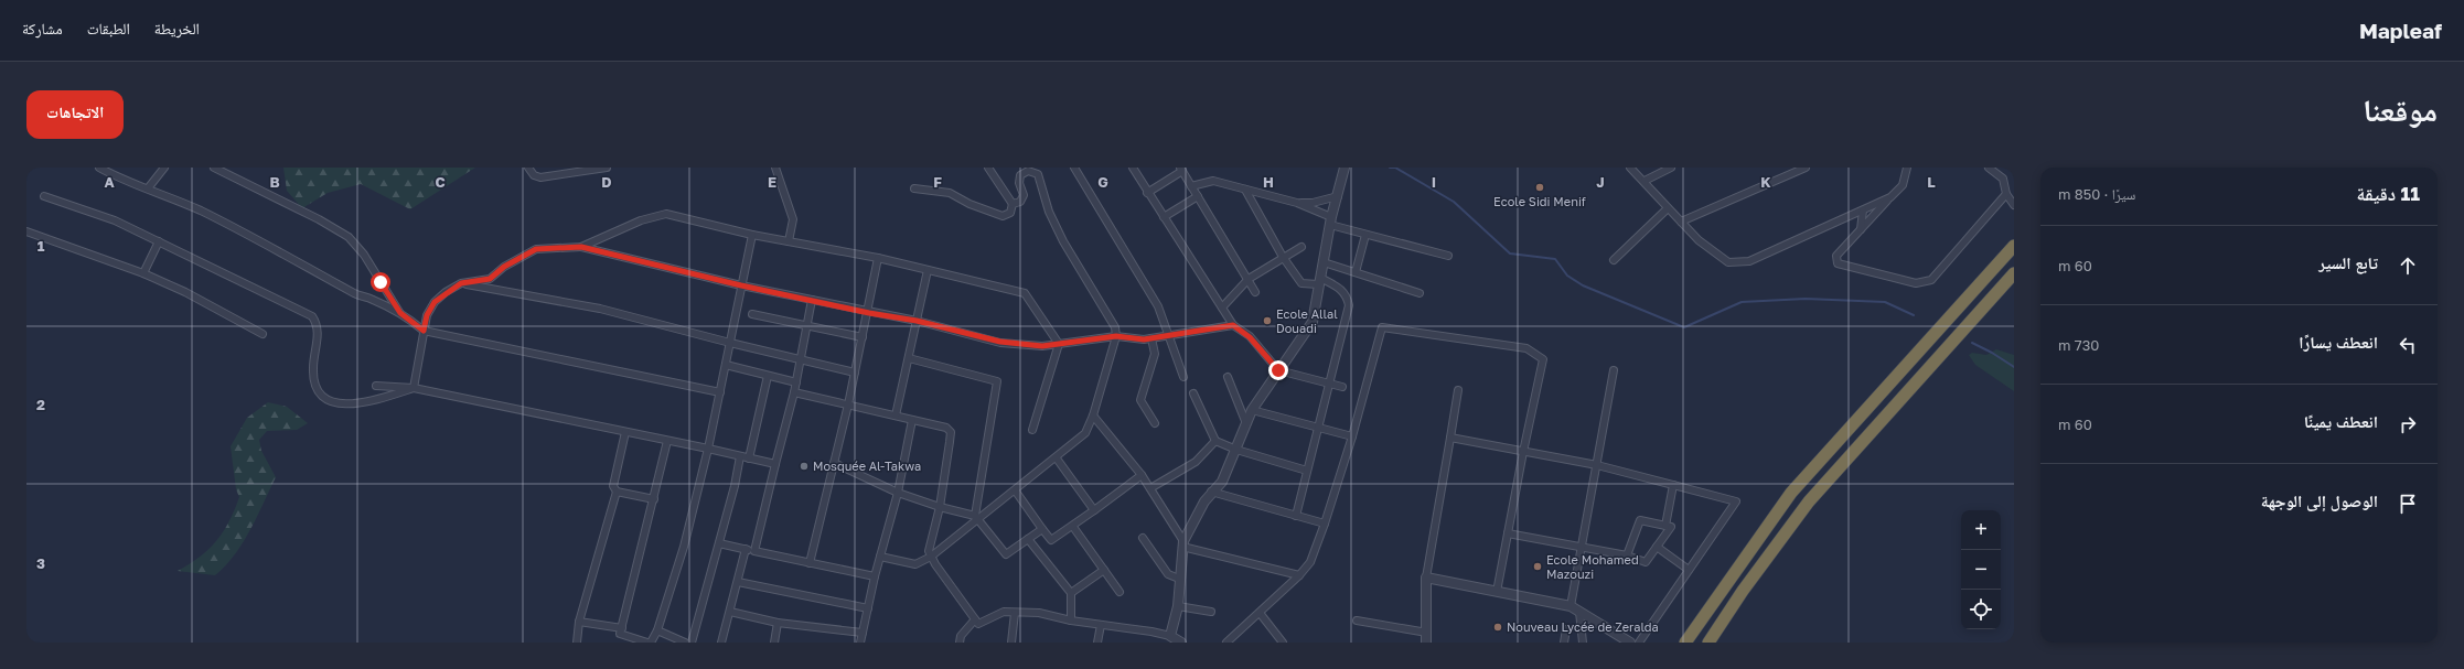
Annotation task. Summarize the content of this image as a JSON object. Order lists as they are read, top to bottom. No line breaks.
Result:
{"places":["Ecole Sidi Menif","Ecole Allal Douadi","Mosquée Al-Takwa","Ecole Mohamed Mazouzi","Nouveau Lycée de Zeralda"],"page":{"header":"Mapleaf","nav":["الخريطة","الطبقات","مشاركة"],"title":"موقعنا","buttons":"الاتجاهات","heading":["11 دقيقة","سيرًا · 850 m"],"list":[["تابع السير","60 m"],["انعطف يسارًا","730 m"],["انعطف يمينًا","60 m"],"الوصول إلى الوجهة"],"map_buttons":["+","−"]},"grid":{"columns":["A","B","C","D","E","F","G","H","I","J","K","L"],"rows":["1","2","3"]}}
